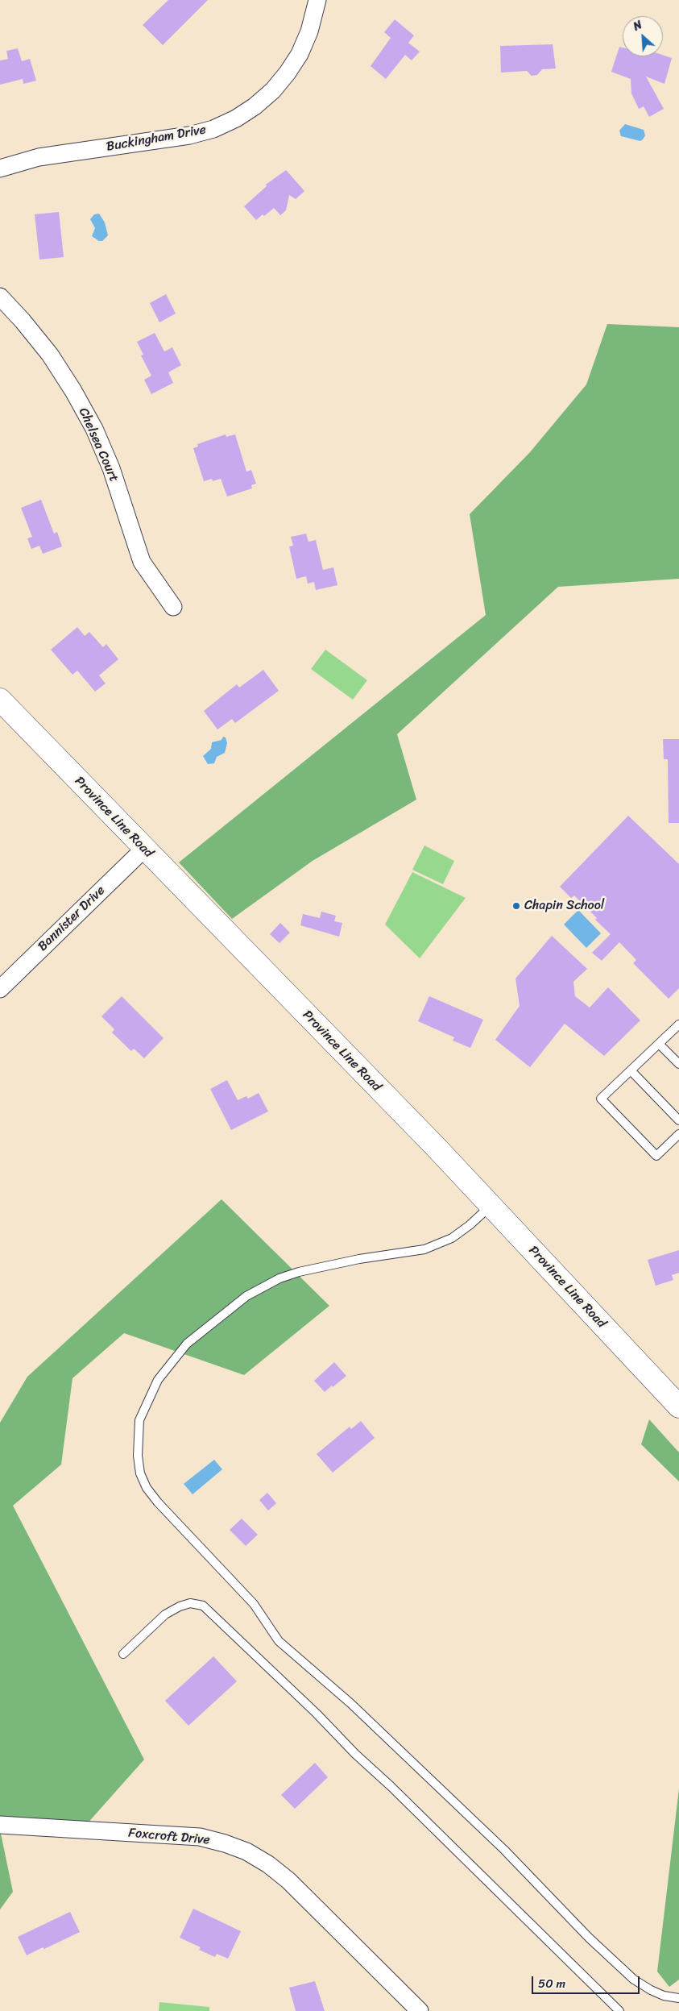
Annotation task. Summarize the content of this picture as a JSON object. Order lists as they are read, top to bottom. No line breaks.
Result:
{"streets":{"main road":["Province Line Road"],"street":["Buckingham Drive","Chelsea Court","Bannister Drive","Foxcroft Drive"]},"crossings":[["Province Line Road","Bannister Drive"]],"places":["Chapin School"],"scale_bar":"50 m","north":"top left"}
